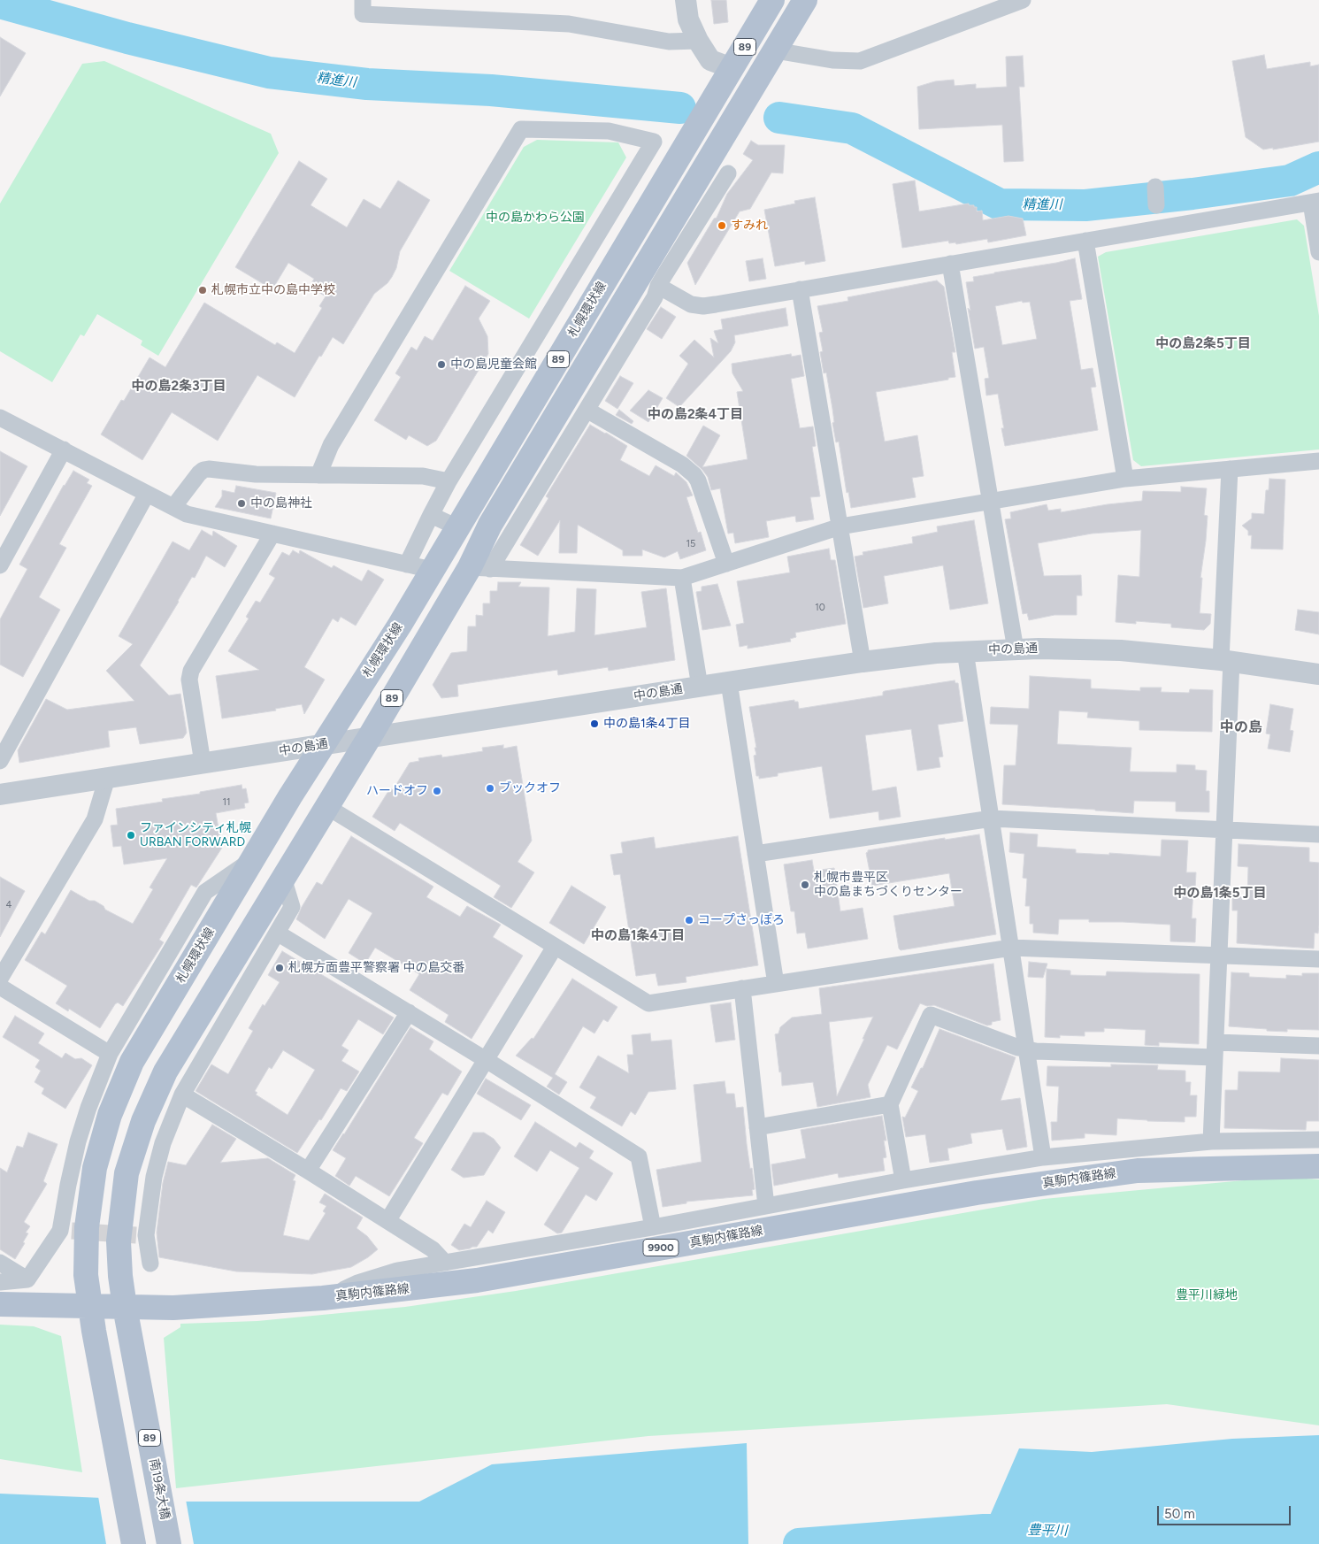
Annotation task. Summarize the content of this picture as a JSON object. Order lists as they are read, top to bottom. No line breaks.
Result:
{"streets":{"main road":["89","札幌環状線","真駒内篠路線","9900","南19条大橋"],"street":["中の島通"]},"crossings":[["89","中の島通"],["89","真駒内篠路線"],["89","南19条大橋"],["札幌環状線","中の島通"],["札幌環状線","真駒内篠路線"],["真駒内篠路線","南19条大橋"]],"districts":["中の島2条5丁目","中の島2条3丁目","中の島2条4丁目","中の島","中の島1条5丁目","中の島1条4丁目"],"water":["精進川","豊平川"],"parks":["中の島かわら公園","豊平川緑地"],"places":["すみれ","札幌市立中の島中学校","中の島児童会館","中の島神社","中の島1条4丁目","ブックオフ","ハードオフ","ファインシティ札幌 URBAN FORWARD","札幌市豊平区 中の島まちづくりセンター","コープさっぽろ","札幌方面豊平警察署 中の島交番"],"house_numbers":["15","10","11","4"],"scale_bar":"50 m"}
